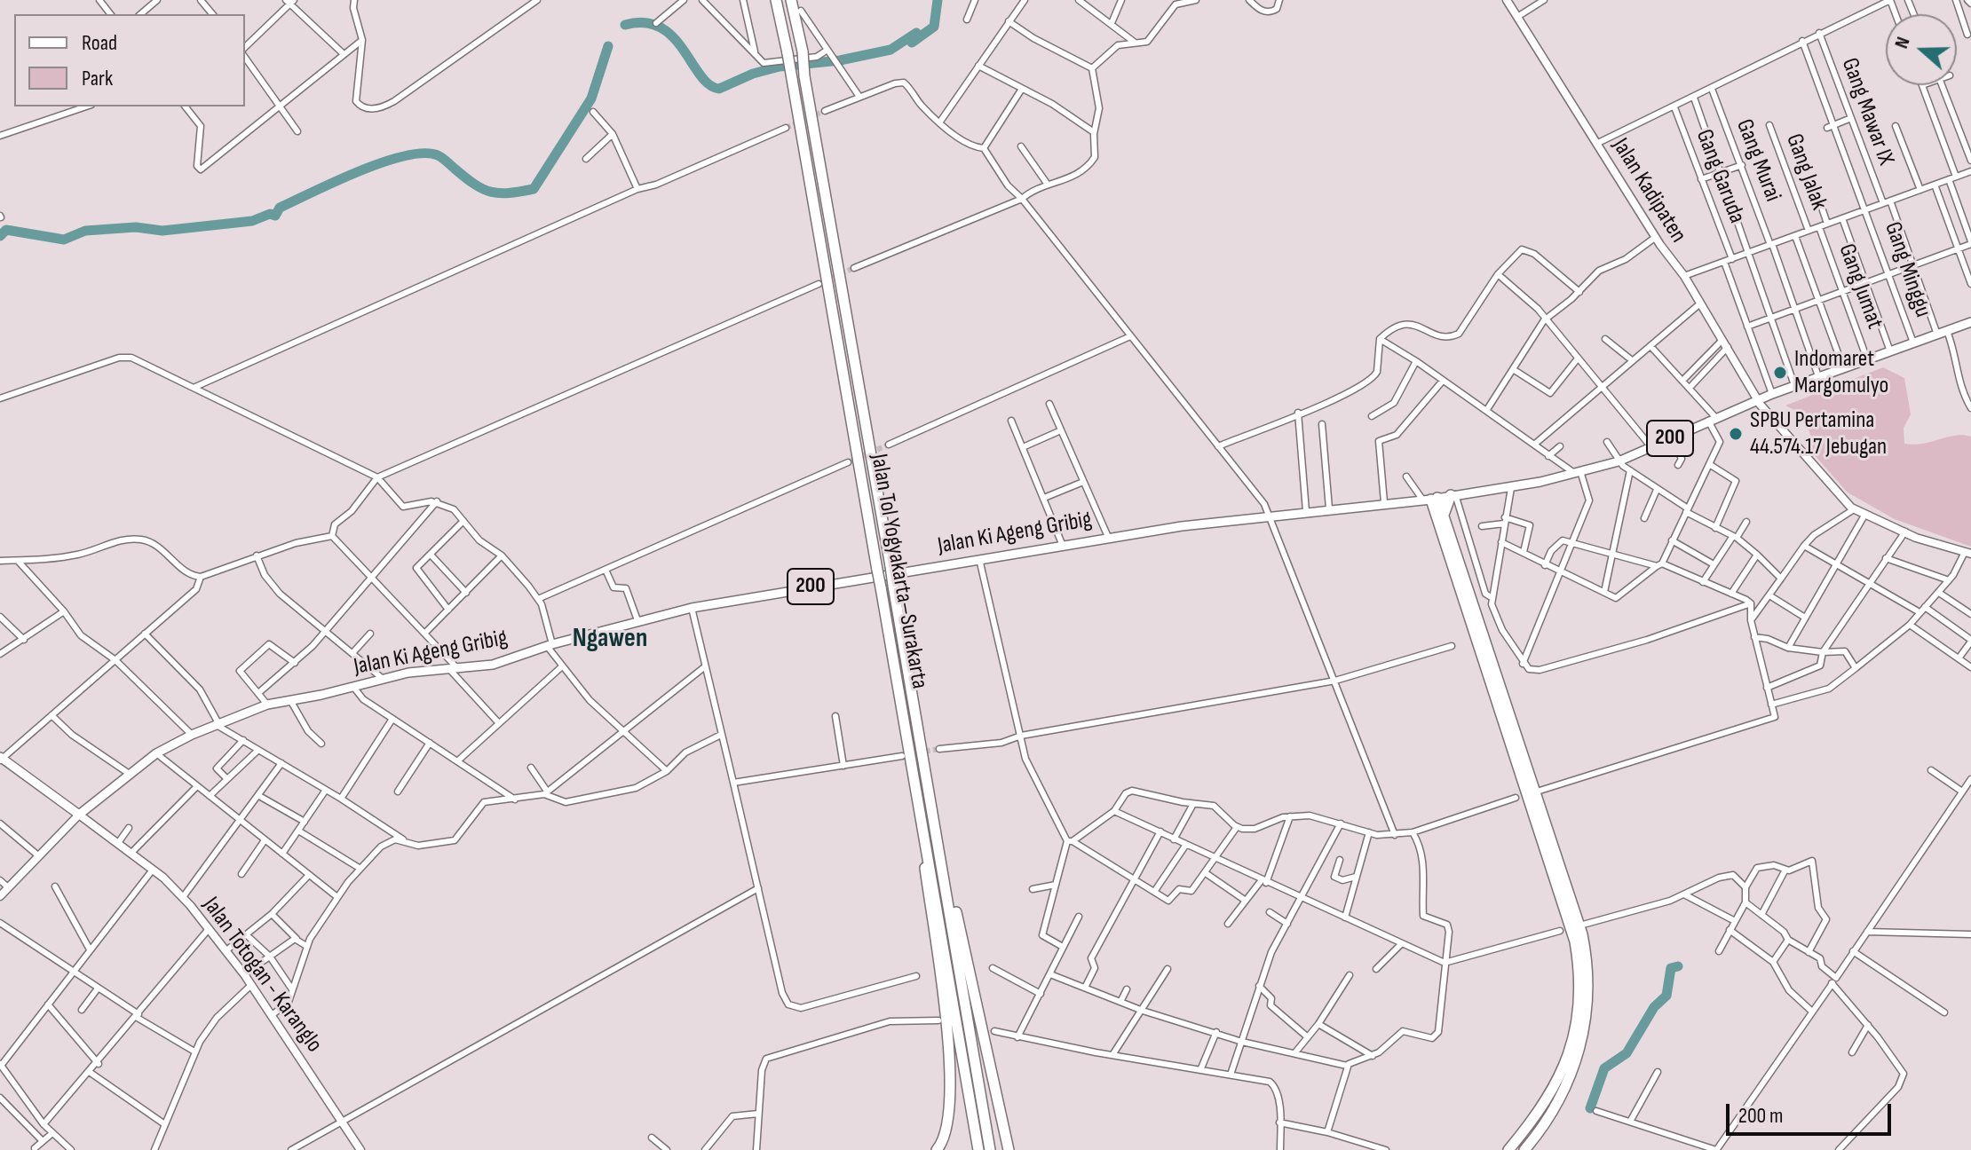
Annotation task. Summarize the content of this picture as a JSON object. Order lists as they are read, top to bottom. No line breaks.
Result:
{"streets":{"highway":["Jalan Tol Yogyakarta–Surakarta"],"main road":["200","Jalan Ki Ageng Gribig"],"street":["Gang Mawar IX","Gang Murai","Gang Jalak","Gang Garuda","Jalan Kadipaten","Gang Minggu","Gang Jumat","Jalan Totogan - Karanglo"]},"crossings":[["Gang Murai","Jalan Ki Ageng Gribig"],["Jalan Kadipaten","Jalan Ki Ageng Gribig"],["Gang Minggu","Jalan Ki Ageng Gribig"],["Gang Jumat","Jalan Ki Ageng Gribig"],["Jalan Ki Ageng Gribig","Jalan Totogan - Karanglo"]],"districts":["Ngawen"],"places":["Indomaret Margomulyo","SPBU Pertamina 44.574.17 Jebugan"],"legend":["Road","Park"],"scale_bar":"200 m","north":"left"}
